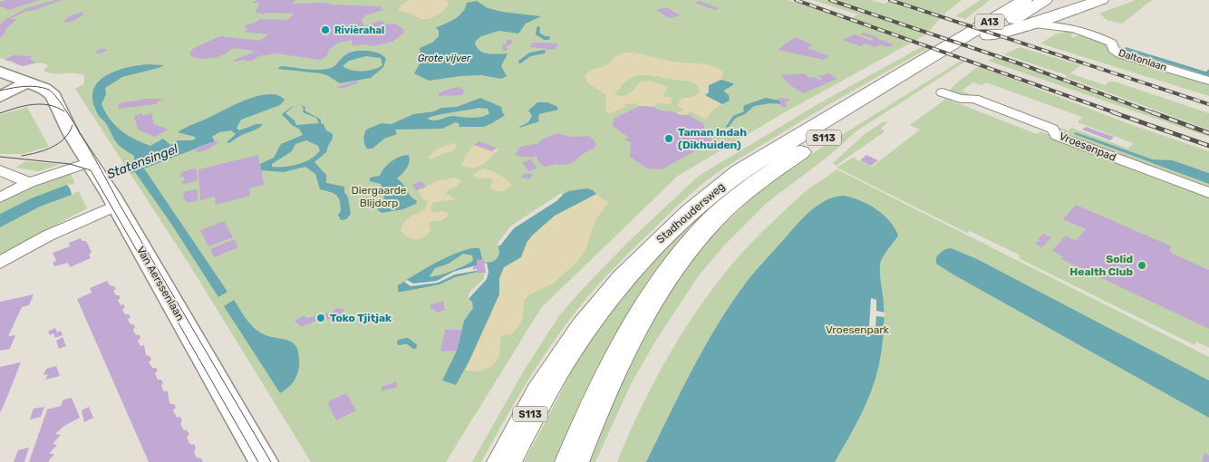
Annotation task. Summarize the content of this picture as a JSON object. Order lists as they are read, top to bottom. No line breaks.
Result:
{"streets":{"main road":["A13","S113","Stadhoudersweg"],"street":["Daltonlaan","Vroesenpad","Van Aerssenlaan"]},"crossings":[["Daltonlaan","Stadhoudersweg"]],"water":["Grote vijver","Statensingel"],"parks":["Diergaarde Blijdorp","Vroesenpark"],"places":["Rivièrahal","Taman Indah (Dikhuiden)","Solid Health Club","Toko Tjitjak"]}
